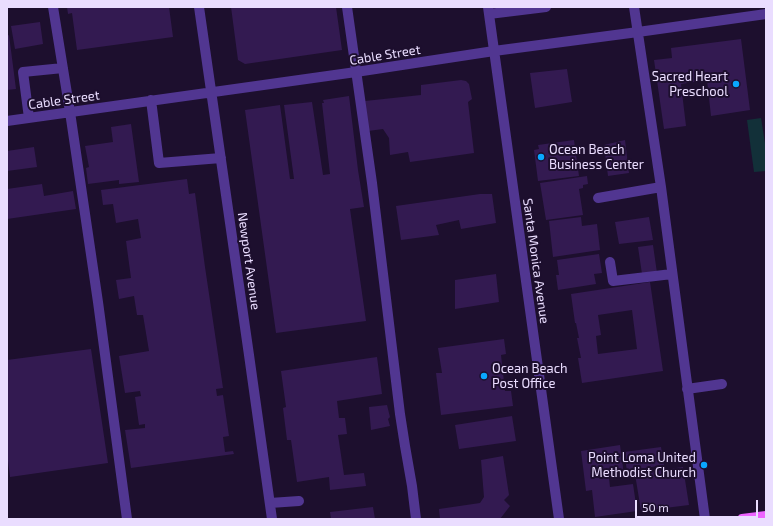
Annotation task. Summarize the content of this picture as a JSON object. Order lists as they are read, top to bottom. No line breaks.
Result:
{"streets":{"street":["Cable Street","Newport Avenue","Santa Monica Avenue"]},"crossings":[["Cable Street","Newport Avenue"],["Cable Street","Santa Monica Avenue"]],"places":["Sacred Heart Preschool","Ocean Beach Business Center","Ocean Beach Post Office","Point Loma United Methodist Church"],"scale_bar":"50 m"}
